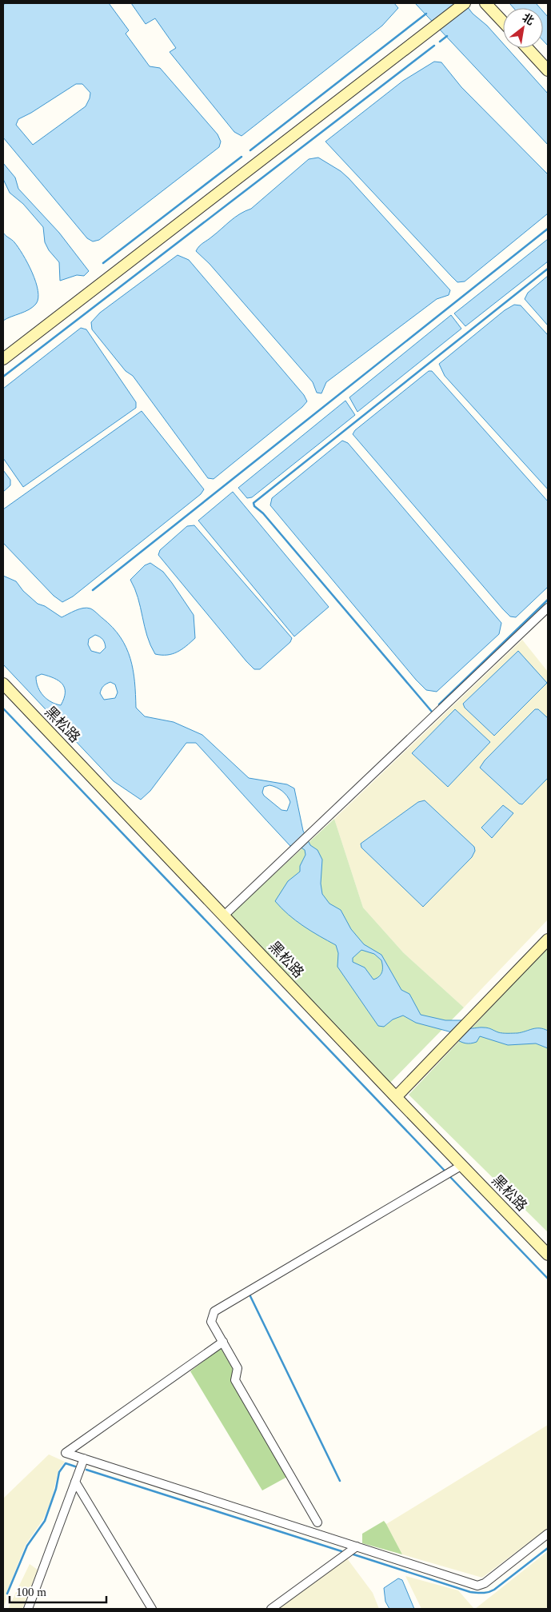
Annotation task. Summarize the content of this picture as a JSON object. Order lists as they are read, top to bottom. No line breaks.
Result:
{"streets":{"street":["黑松路"]},"scale_bar":"100 m","north":"top right"}
